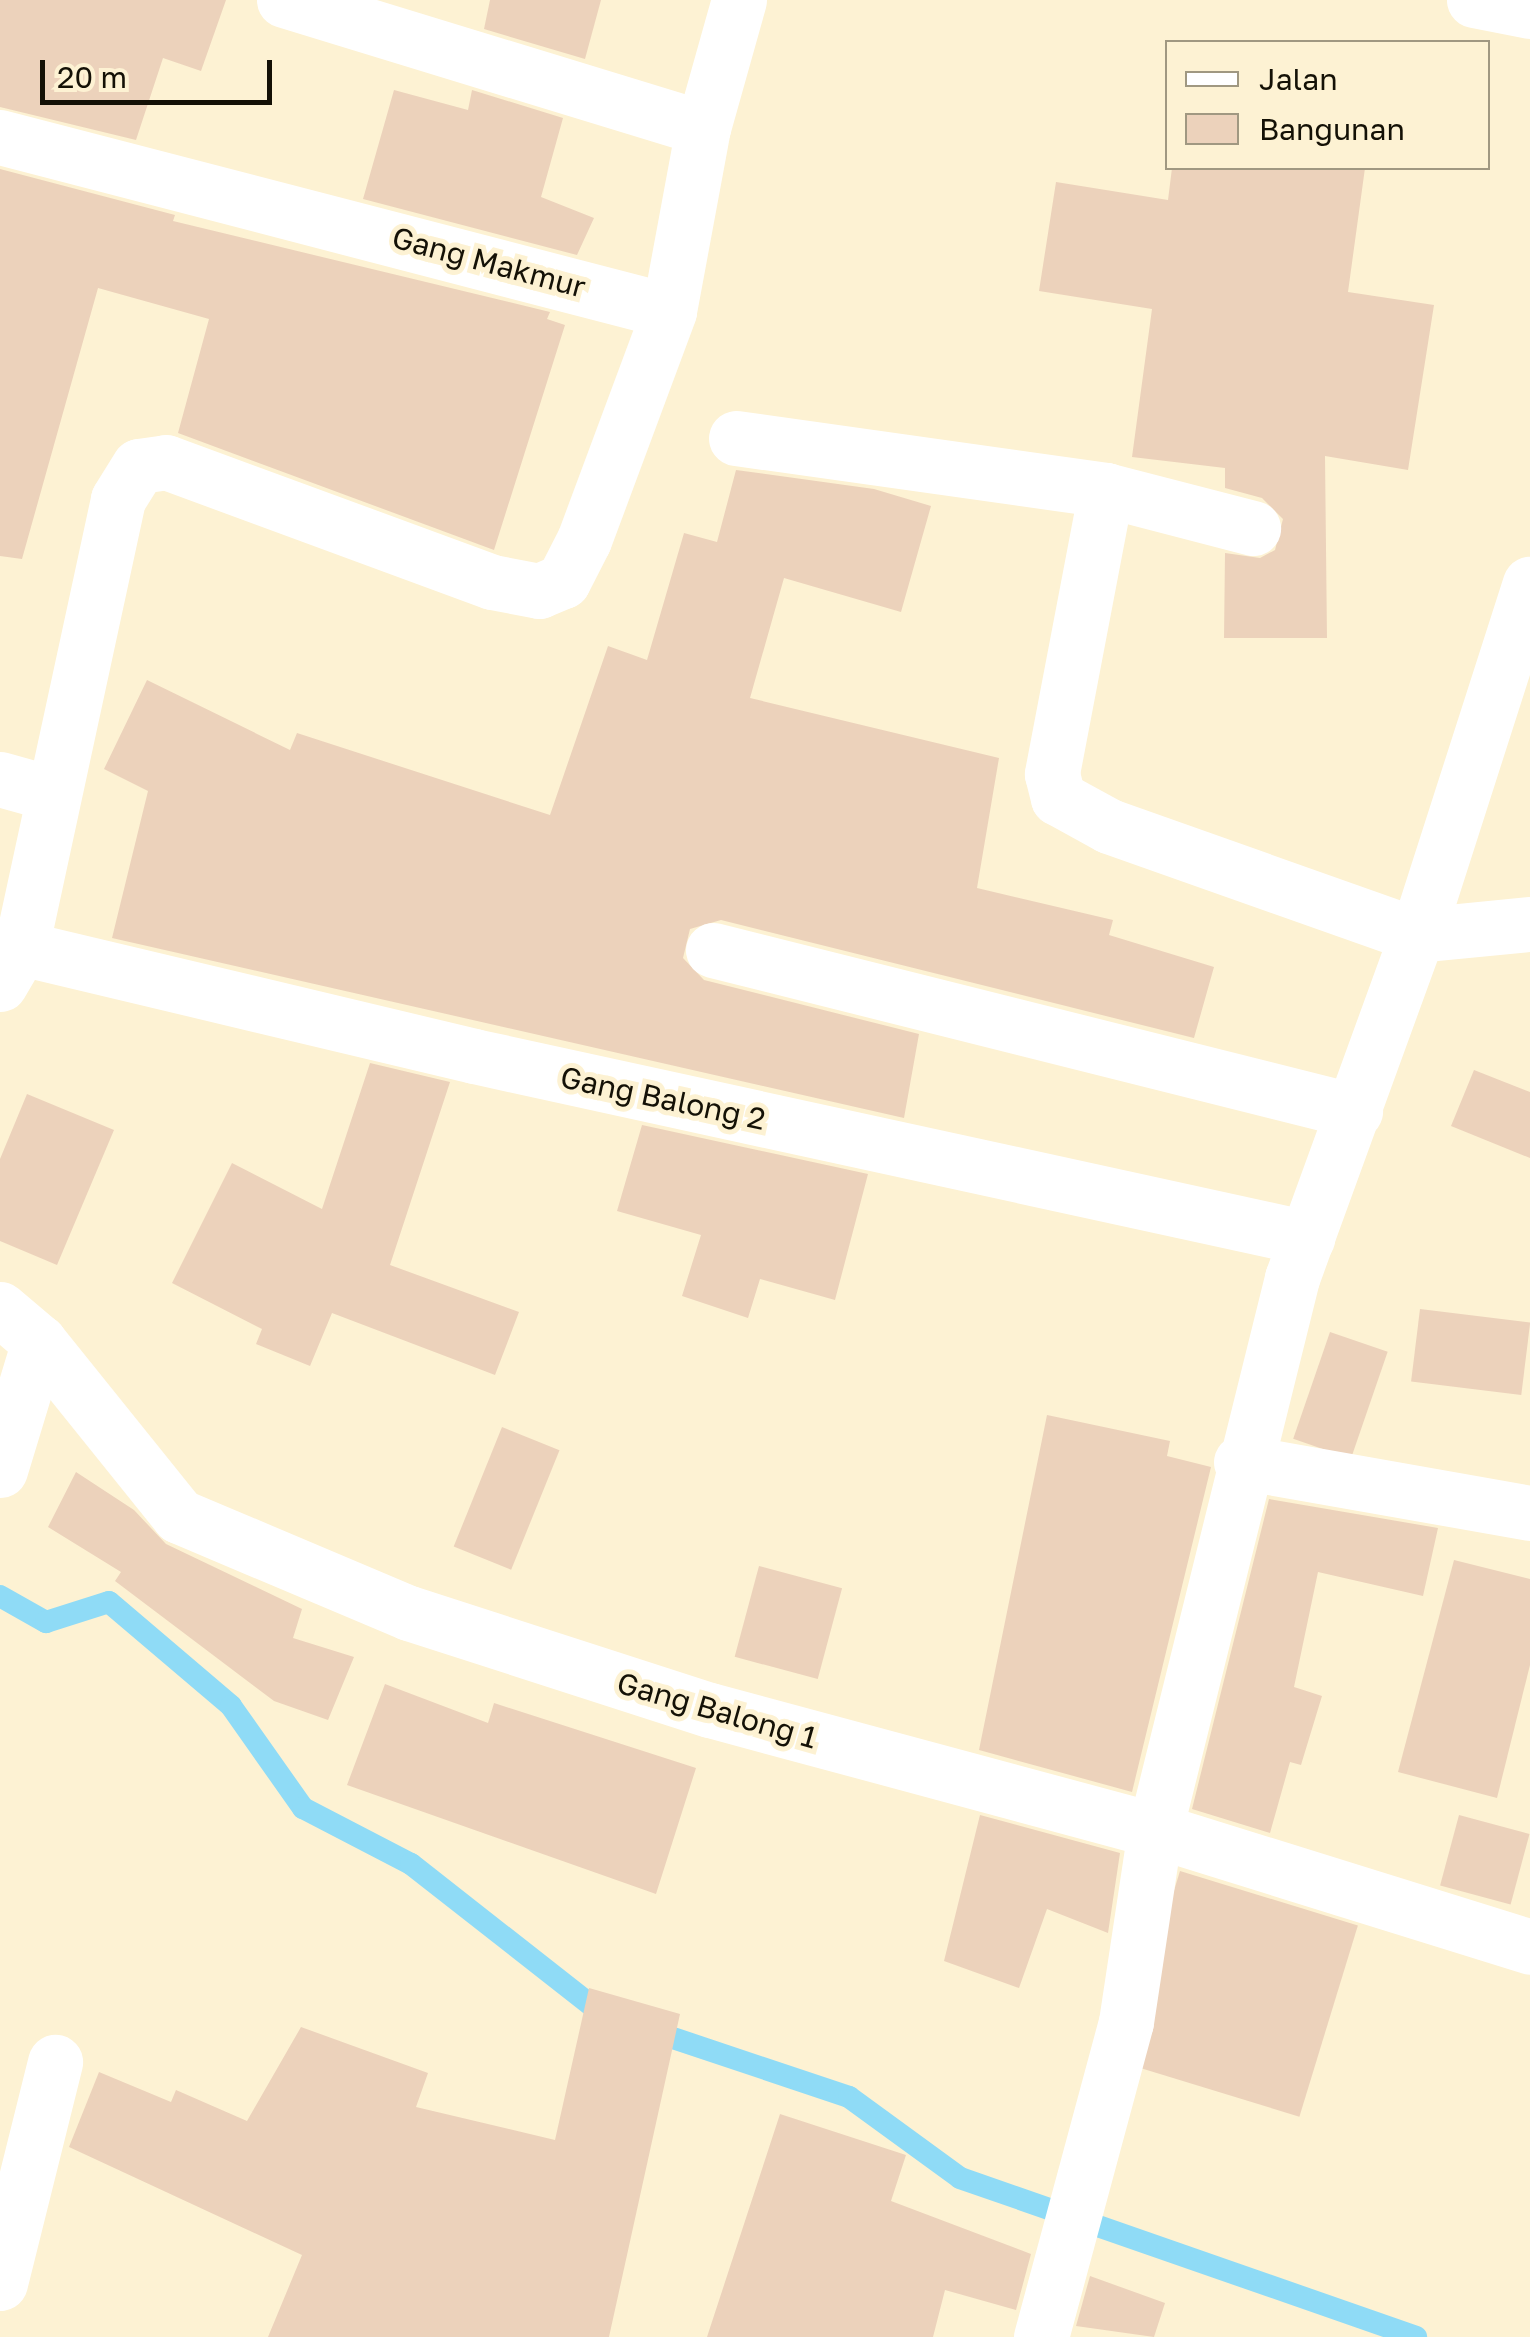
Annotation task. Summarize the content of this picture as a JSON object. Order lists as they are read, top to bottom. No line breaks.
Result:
{"streets":{"street":["Gang Makmur","Gang Balong 2","Gang Balong 1"]},"legend":["Jalan","Bangunan"],"scale_bar":"20 m"}
